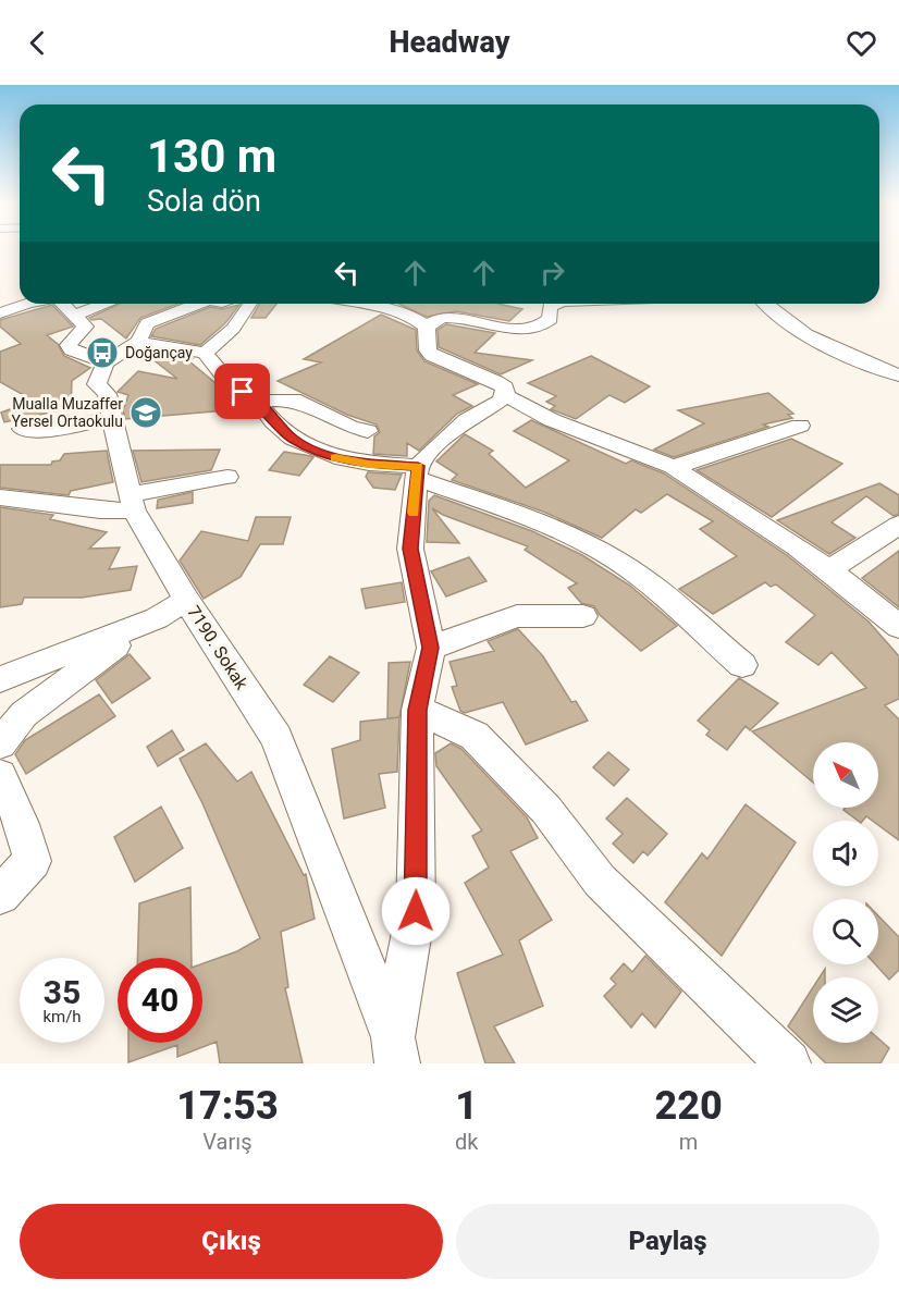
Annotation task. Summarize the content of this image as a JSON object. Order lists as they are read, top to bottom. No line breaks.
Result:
{"streets":{"street":["7190. Sokak"]},"places":{"bus stop":["Doğançay"],"school or university":["Mualla Muzaffer Yersel Ortaokulu"]},"north":"top left","page":{"header":"Headway","turn":["130 m","Sola dön"],"speed":"35 km/h","limit":"40","eta":["17:53","Varış","1","dk","220","m"],"buttons":["Çıkış","Paylaş"]}}
